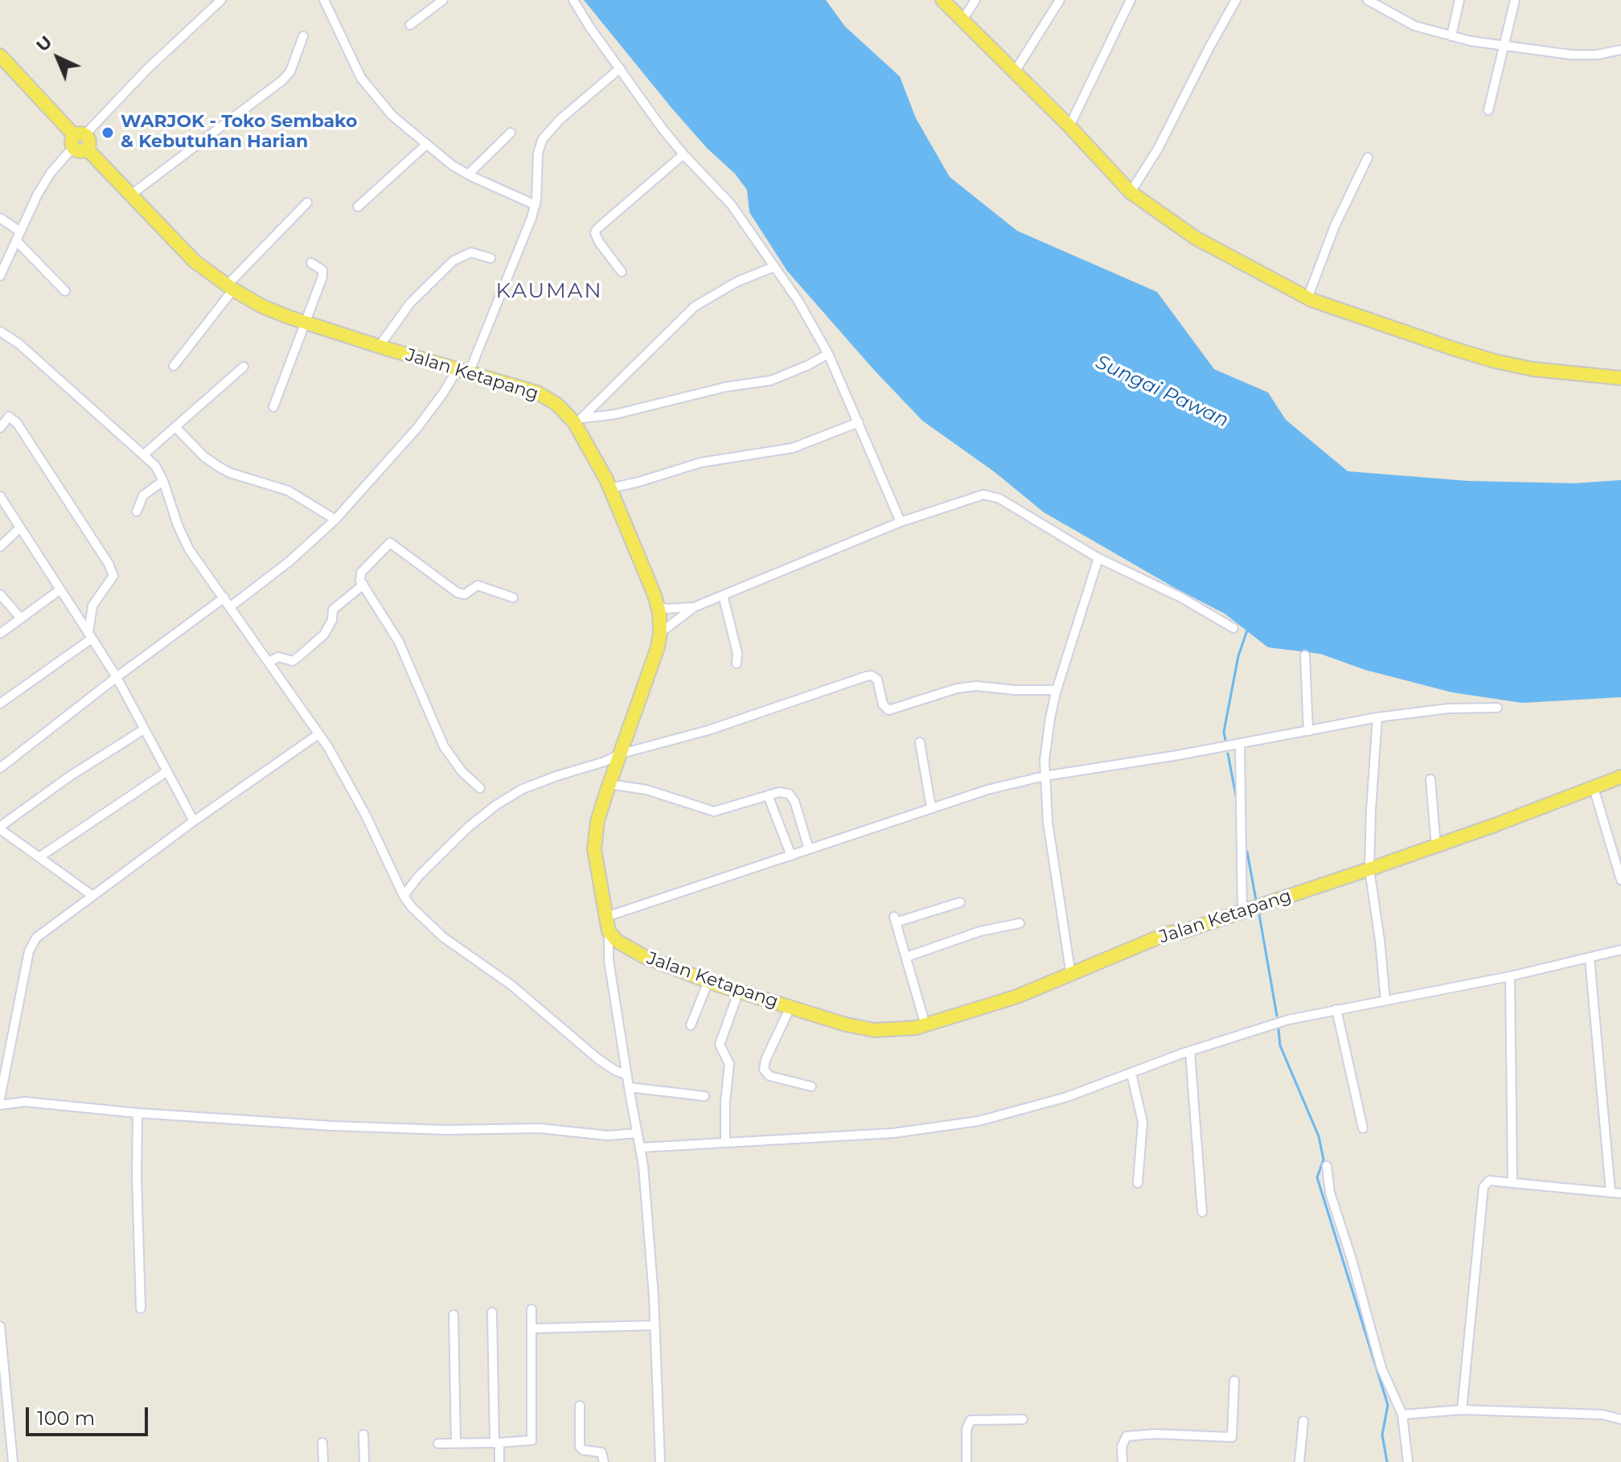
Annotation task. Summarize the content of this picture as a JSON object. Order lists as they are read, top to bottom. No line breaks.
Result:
{"streets":{"main road":["Jalan Ketapang"]},"districts":["KAUMAN"],"water":["Sungai Pawan"],"places":["WARJOK - Toko Sembako & Kebutuhan Harian"],"scale_bar":"100 m","north":"top left"}
